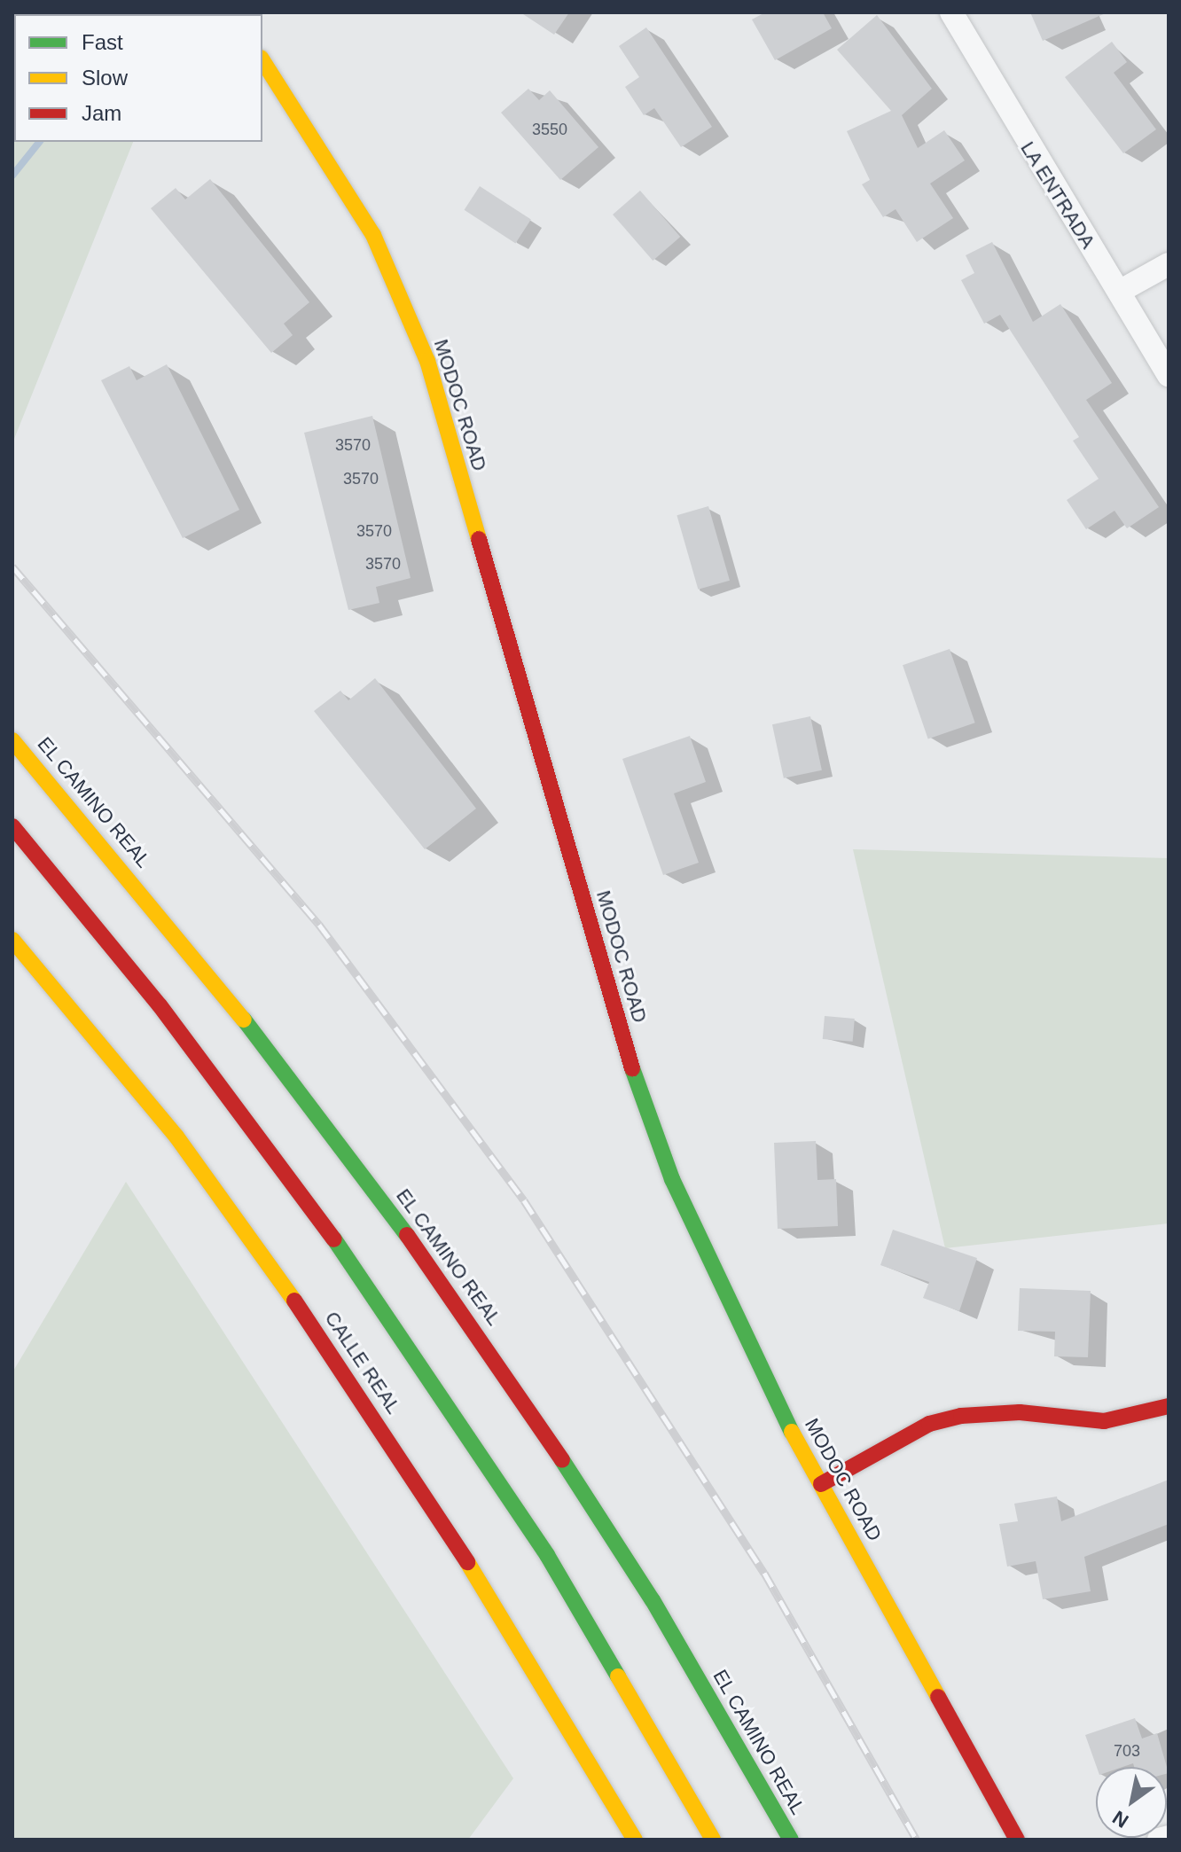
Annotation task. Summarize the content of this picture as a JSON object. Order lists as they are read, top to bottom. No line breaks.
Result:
{"streets":{"main road":["MODOC ROAD","EL CAMINO REAL","CALLE REAL"],"street":["LA ENTRADA"]},"house_numbers":["3550","3570","3570","3570","3570","703"],"legend":["Fast","Slow","Jam"],"north":"bottom left"}
